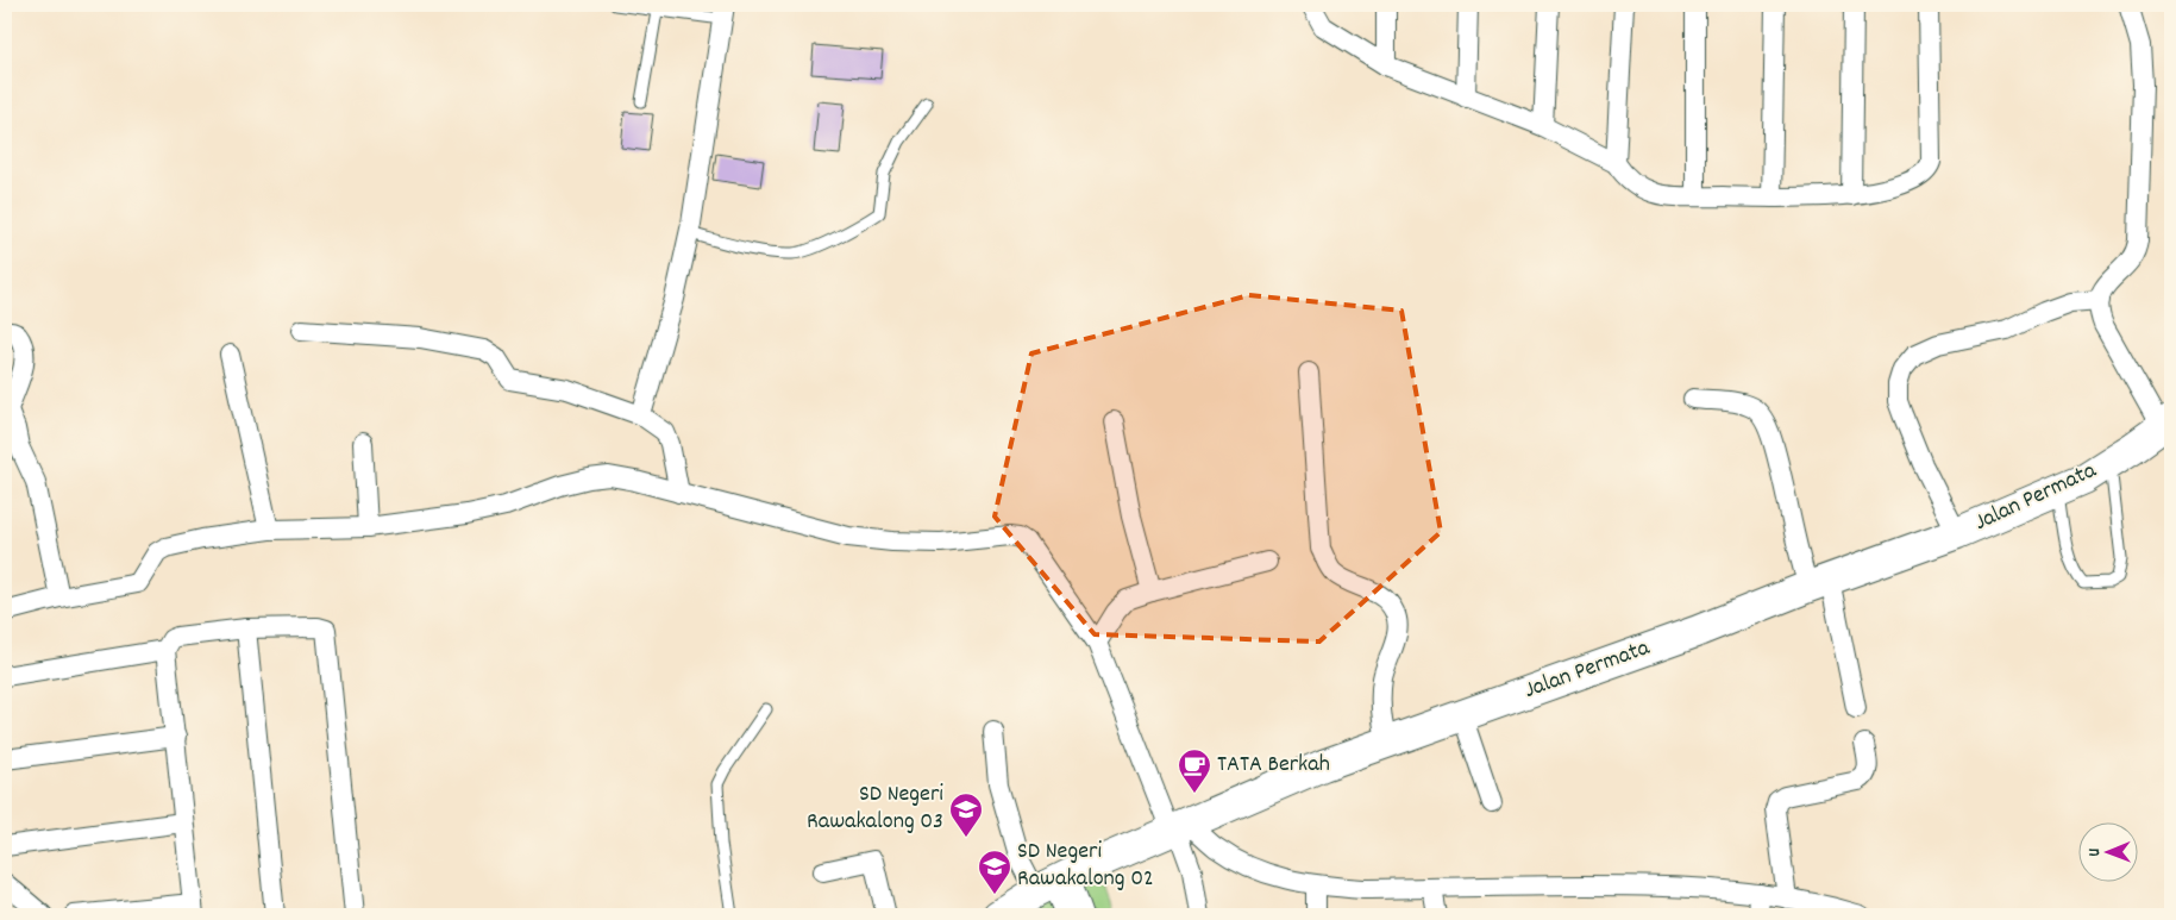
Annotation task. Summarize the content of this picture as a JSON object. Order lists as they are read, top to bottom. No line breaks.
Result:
{"streets":{"main road":["Jalan Permata"]},"places":{"cafe":["TATA Berkah"],"school or university":["SD Negeri Rawakalong 03","SD Negeri Rawakalong 02"]},"north":"left"}
